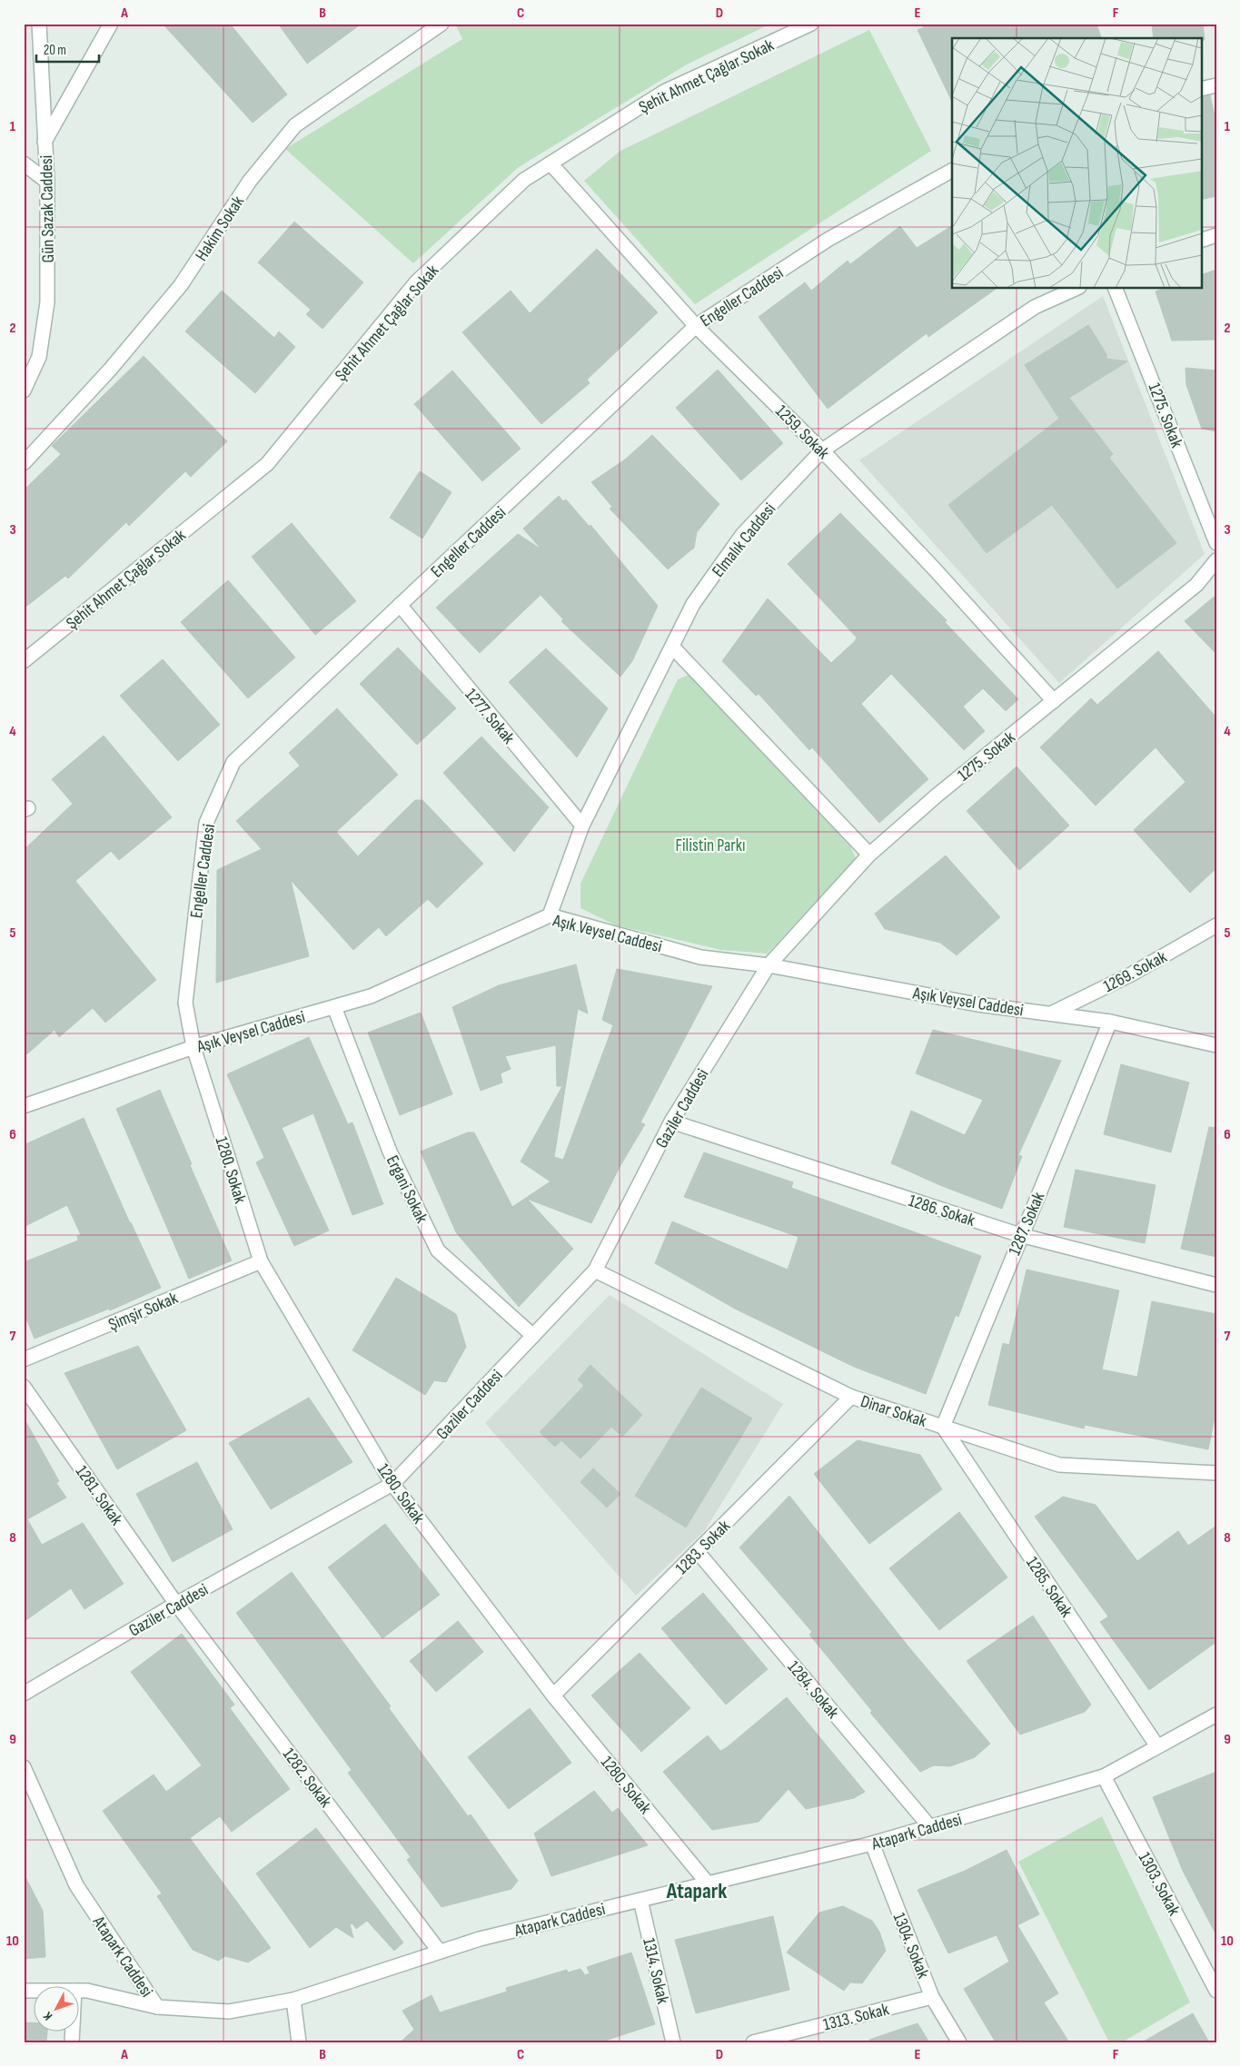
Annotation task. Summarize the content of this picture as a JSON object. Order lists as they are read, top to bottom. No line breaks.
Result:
{"streets":{"street":["Şehit Ahmet Çağlar Sokak","Gün Sazak Caddesi","Hakim Sokak","Engeller Caddesi","1275. Sokak","1259. Sokak","Elmalık Caddesi","1277. Sokak","Aşık Veysel Caddesi","1269. Sokak","Gaziler Caddesi","1280. Sokak","Ergani Sokak","1286. Sokak","1287. Sokak","Şimşir Sokak","Dinar Sokak","1281. Sokak","1283. Sokak","1285. Sokak","1284. Sokak","1282. Sokak","Atapark Caddesi","1303. Sokak","1304. Sokak","1314. Sokak","1313. Sokak"]},"crossings":[["Şehit Ahmet Çağlar Sokak","1259. Sokak"],["Engeller Caddesi","1259. Sokak"],["Engeller Caddesi","1277. Sokak"],["Engeller Caddesi","Aşık Veysel Caddesi"],["Engeller Caddesi","1280. Sokak"],["1275. Sokak","1259. Sokak"],["1275. Sokak","Aşık Veysel Caddesi"],["1275. Sokak","Gaziler Caddesi"],["1259. Sokak","Elmalık Caddesi"],["Elmalık Caddesi","1277. Sokak"],["Elmalık Caddesi","Aşık Veysel Caddesi"],["Aşık Veysel Caddesi","1269. Sokak"],["Aşık Veysel Caddesi","Gaziler Caddesi"],["Aşık Veysel Caddesi","1280. Sokak"],["Aşık Veysel Caddesi","Ergani Sokak"],["Aşık Veysel Caddesi","1287. Sokak"],["Gaziler Caddesi","1280. Sokak"],["Gaziler Caddesi","Ergani Sokak"],["Gaziler Caddesi","1286. Sokak"],["Gaziler Caddesi","Dinar Sokak"],["Gaziler Caddesi","1281. Sokak"],["Gaziler Caddesi","1282. Sokak"],["1280. Sokak","Şimşir Sokak"],["1280. Sokak","1283. Sokak"],["1280. Sokak","Atapark Caddesi"],["1286. Sokak","1287. Sokak"],["1287. Sokak","Dinar Sokak"],["1287. Sokak","1285. Sokak"],["Dinar Sokak","1283. Sokak"],["Dinar Sokak","1285. Sokak"],["1281. Sokak","1282. Sokak"],["1283. Sokak","1284. Sokak"],["1285. Sokak","Atapark Caddesi"],["1284. Sokak","Atapark Caddesi"],["1282. Sokak","Atapark Caddesi"],["Atapark Caddesi","1303. Sokak"],["Atapark Caddesi","1304. Sokak"],["Atapark Caddesi","1314. Sokak"],["1304. Sokak","1313. Sokak"]],"districts":["Atapark"],"parks":["Filistin Parkı"],"scale_bar":"20 m","north":"bottom left","grid":{"columns":["A","B","C","D","E","F"],"rows":["1","2","3","4","5","6","7","8","9","10"]}}
